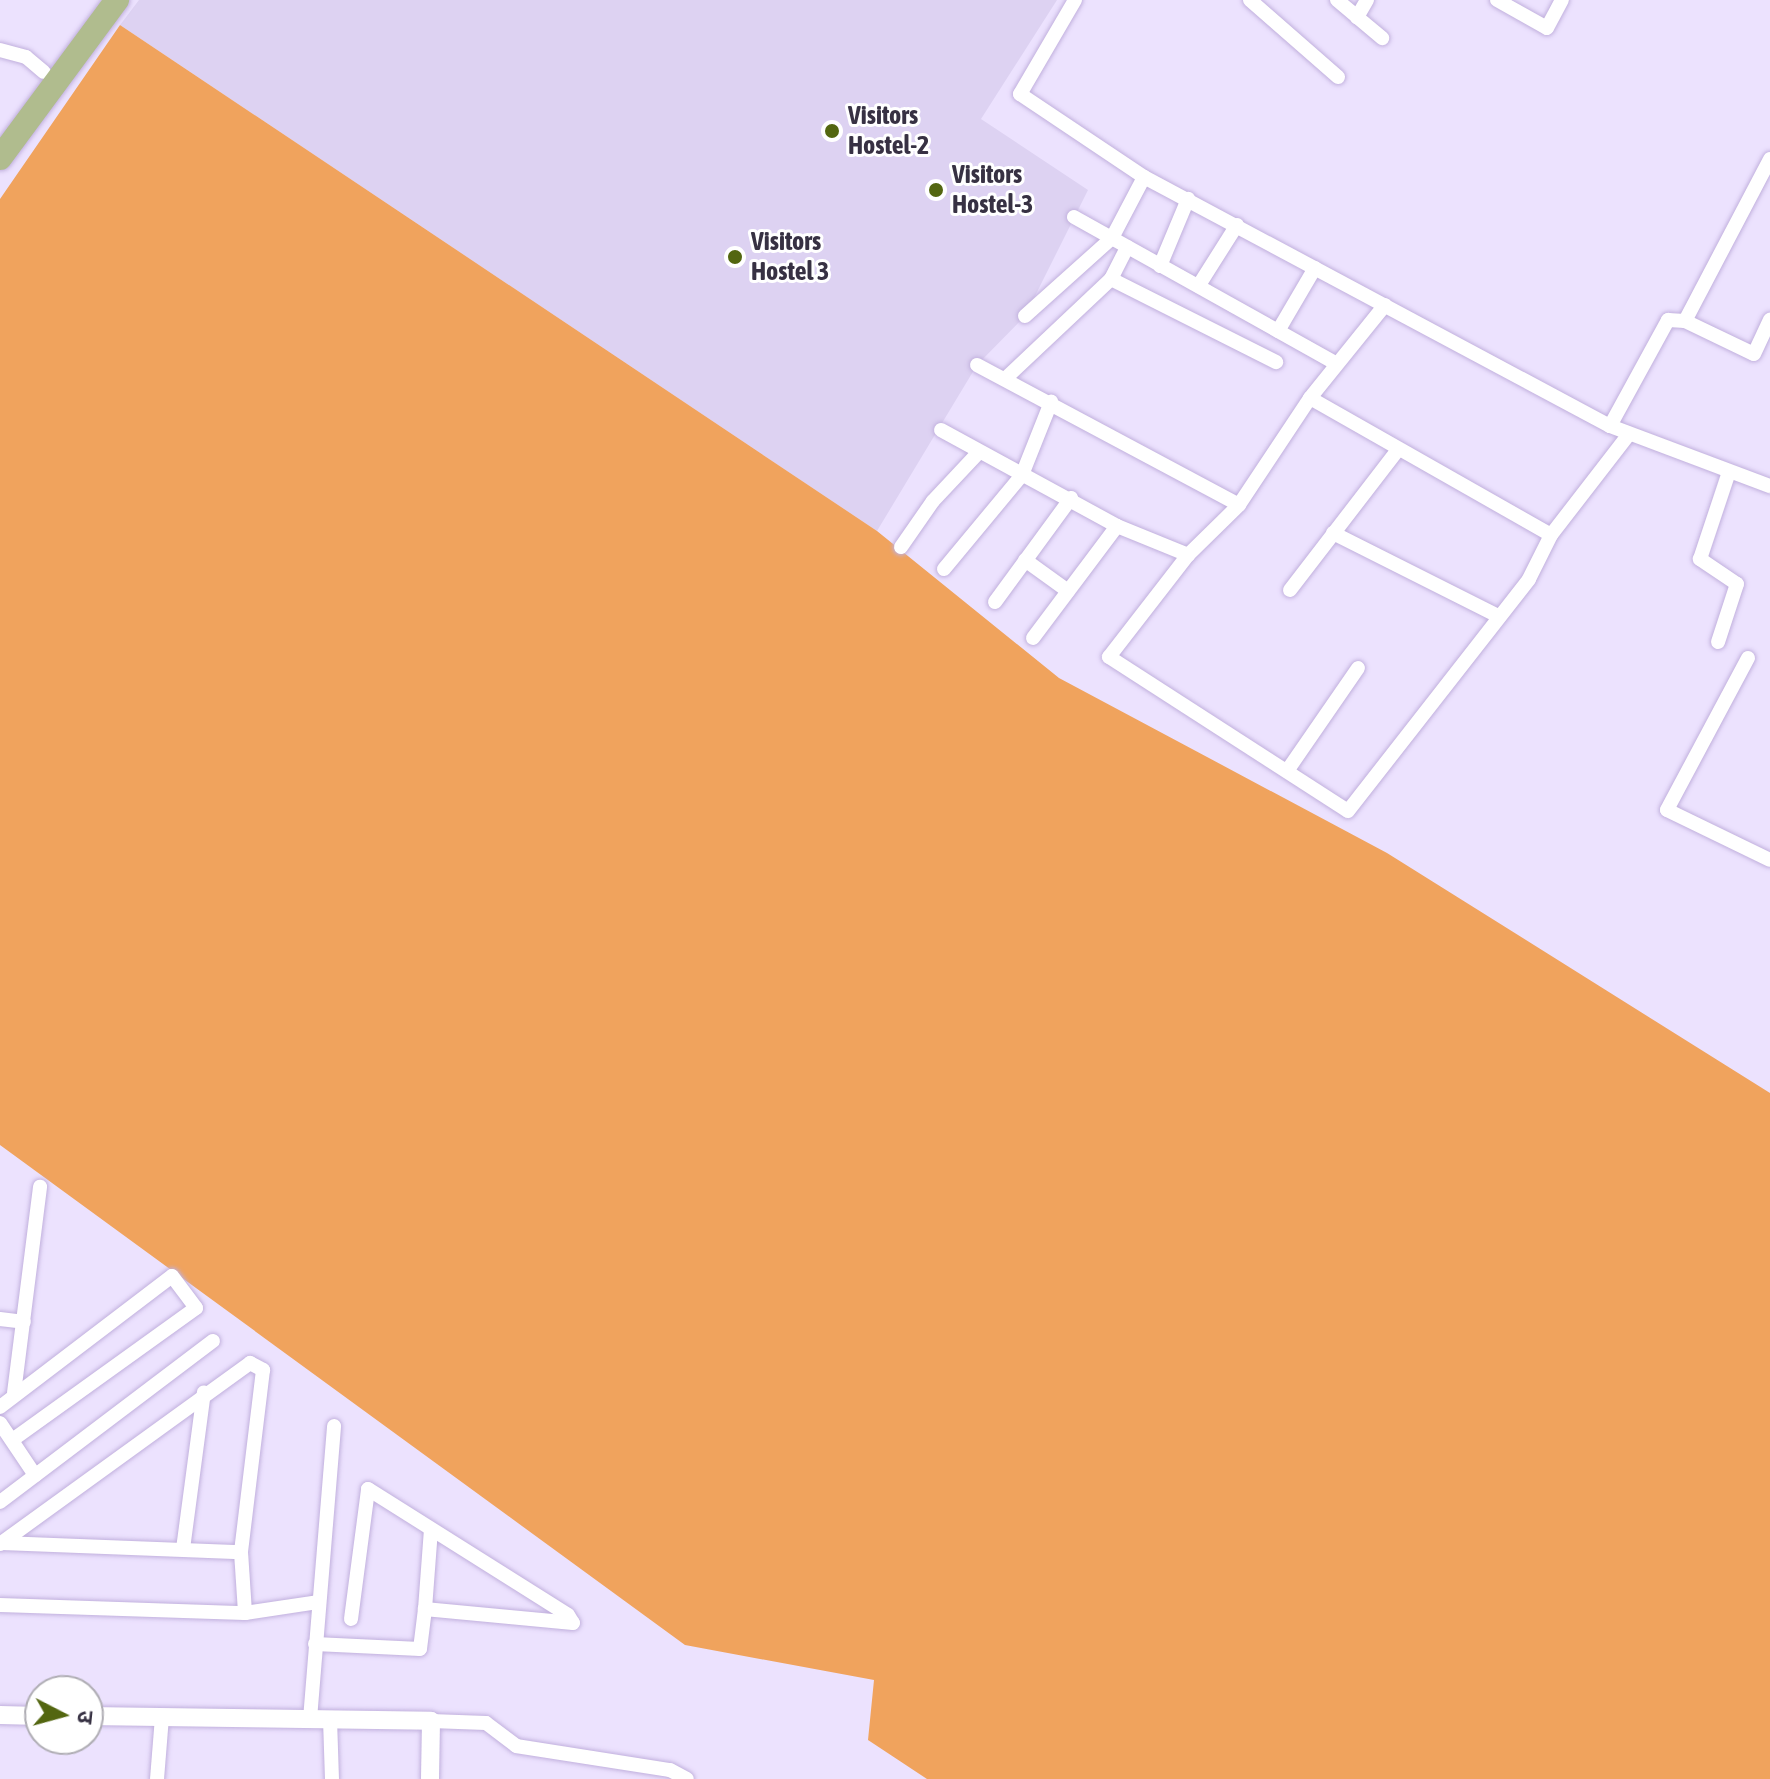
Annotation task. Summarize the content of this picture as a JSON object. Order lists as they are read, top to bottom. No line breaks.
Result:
{"places":["Visitors Hostel-2","Visitors Hostel-3","Visitors Hostel 3"],"north":"right"}
